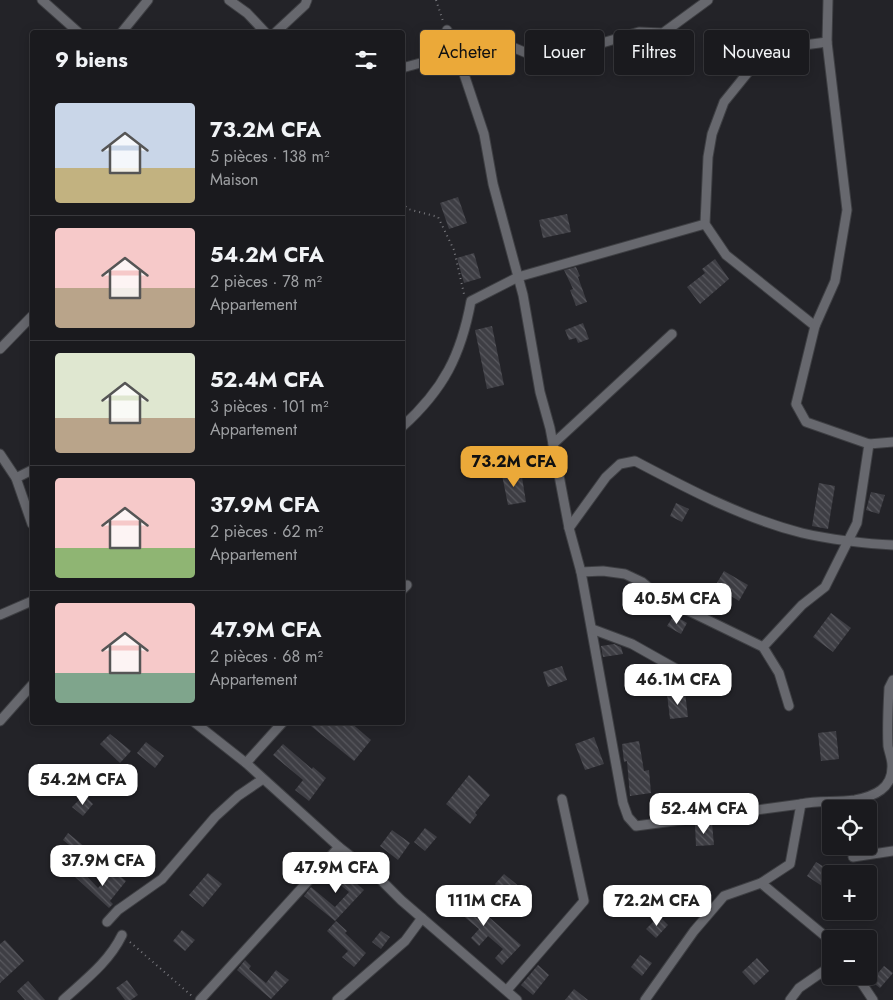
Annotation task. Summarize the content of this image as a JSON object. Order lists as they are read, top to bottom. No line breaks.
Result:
{"page":{"chip":["Acheter","Louer","Filtres","Nouveau"],"heading":"9 biens","list":[{"name":"73.2M CFA","note":"5 pièces · 138 m² · Maison"},{"name":"54.2M CFA","note":"2 pièces · 78 m² · Appartement"},{"name":"52.4M CFA","note":"3 pièces · 101 m² · Appartement"},{"name":"37.9M CFA","note":"2 pièces · 62 m² · Appartement"},{"name":"47.9M CFA","note":"2 pièces · 68 m² · Appartement"}],"price":["73.2M CFA","40.5M CFA","46.1M CFA","54.2M CFA","52.4M CFA","37.9M CFA","47.9M CFA","111M CFA","72.2M CFA"],"map_buttons":["+","−"]}}
